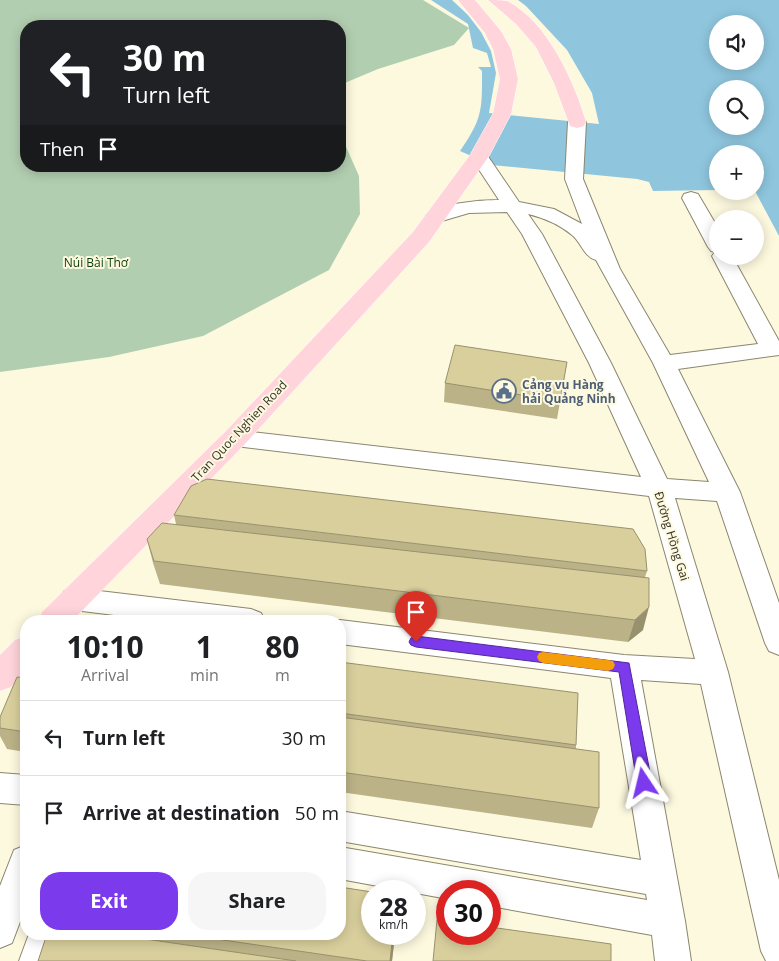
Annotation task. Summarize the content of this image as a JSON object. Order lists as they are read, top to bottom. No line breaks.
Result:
{"streets":{"main road":["Tran Quoc Nghien Road"],"street":["Đường Hồng Gai"]},"crossings":[["Tran Quoc Nghien Road","Đường Hồng Gai"]],"parks":["Núi Bài Thơ"],"places":{"public building":["Cảng vụ Hàng hải Quảng Ninh"]},"page":{"map_buttons":["+","−"],"turn":["30 m","Turn left"],"then":"Then","eta":["10:10","Arrival","1","min","80","m"],"list":[{"name":"Turn left","value":"30 m"},{"name":"Arrive at destination","value":"50 m"}],"buttons":["Exit","Share"],"speed":"28 km/h","limit":"30"}}
